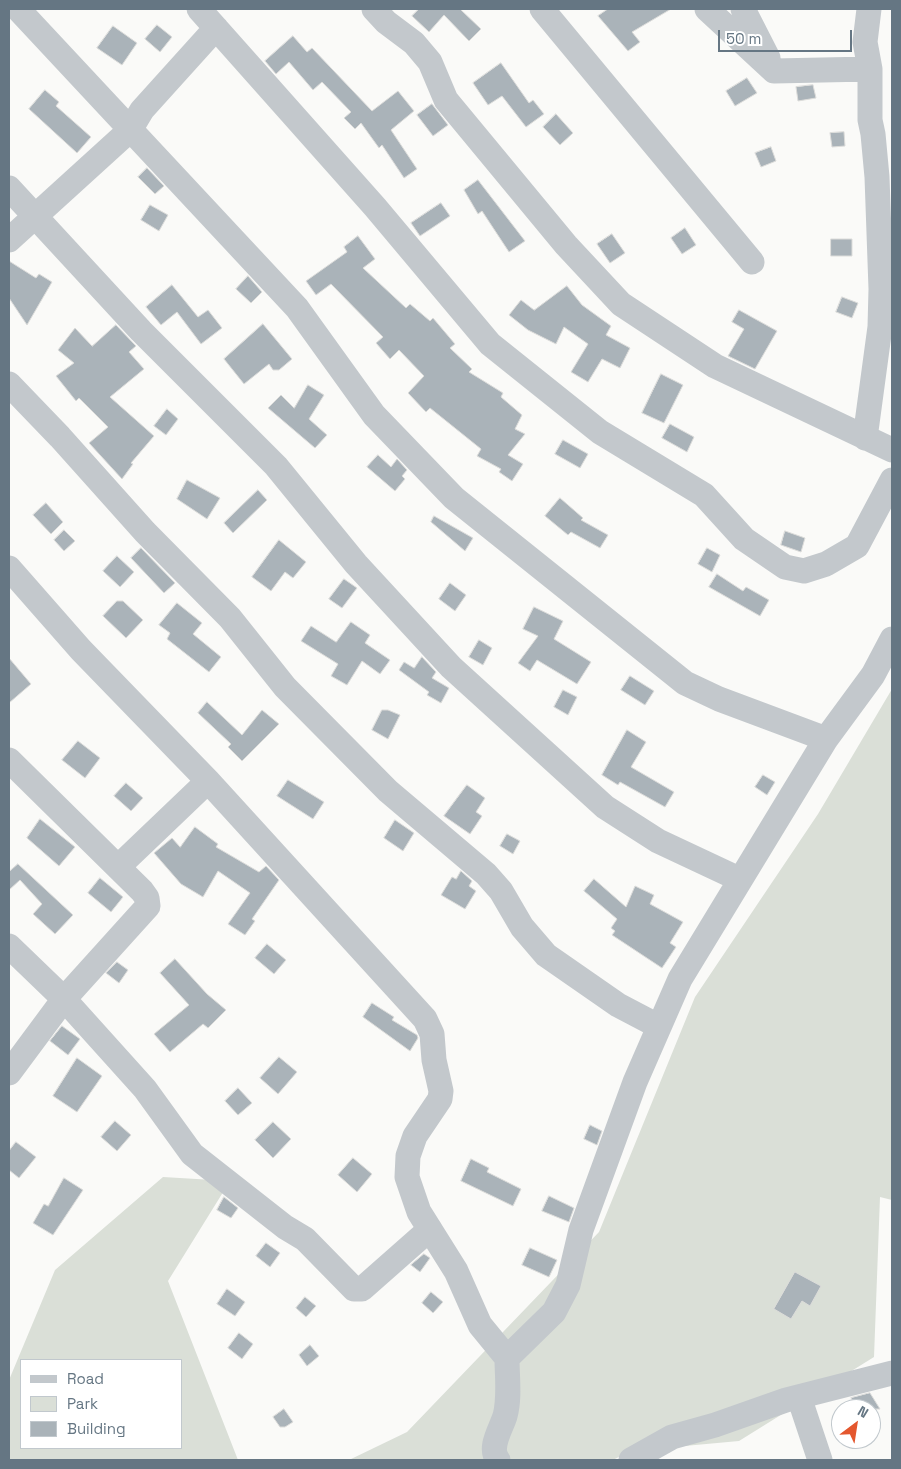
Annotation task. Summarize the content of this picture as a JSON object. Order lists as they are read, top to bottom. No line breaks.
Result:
{"legend":["Road","Park","Building"],"scale_bar":"50 m","north":"top right"}
